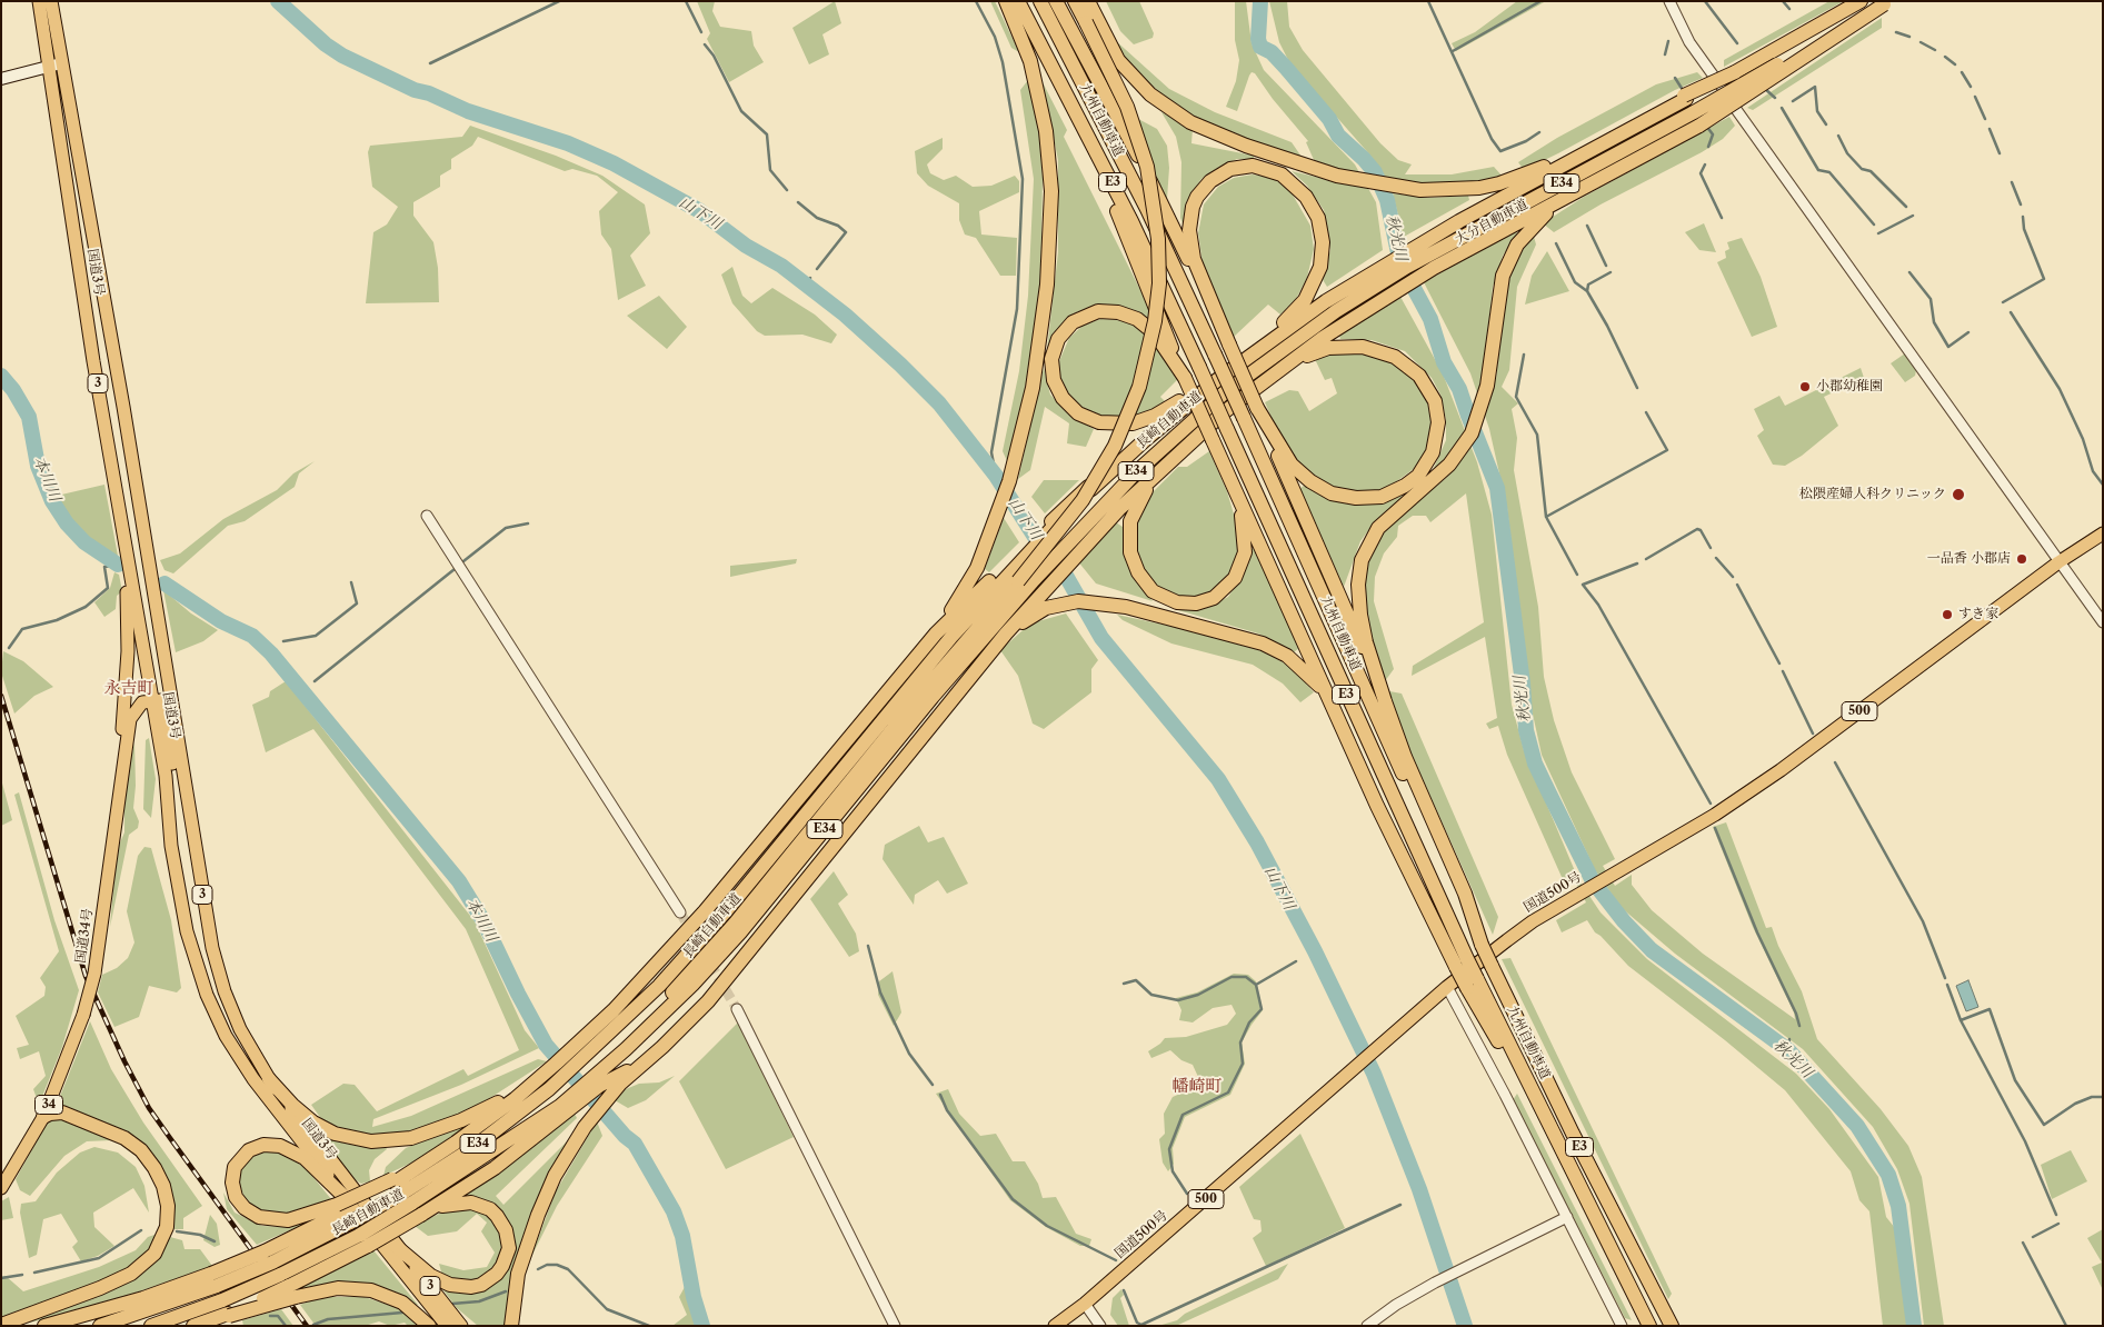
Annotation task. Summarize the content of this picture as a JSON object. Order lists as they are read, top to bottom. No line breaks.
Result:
{"streets":{"highway":["九州自動車道","E3","E34","大分自動車道","国道3号","3","長崎自動車道","500","国道500号","国道34号","34"]},"crossings":[["大分自動車道","長崎自動車道"],["国道3号","長崎自動車道"],["国道3号","国道34号"],["国道3号","34"],["国道34号","34"]],"districts":["永吉町","幡崎町"],"water":["山下川","秋光川","本川川"],"places":["小郡幼稚園","松隈産婦人科クリニック","一品香 小郡店","すき家"]}
